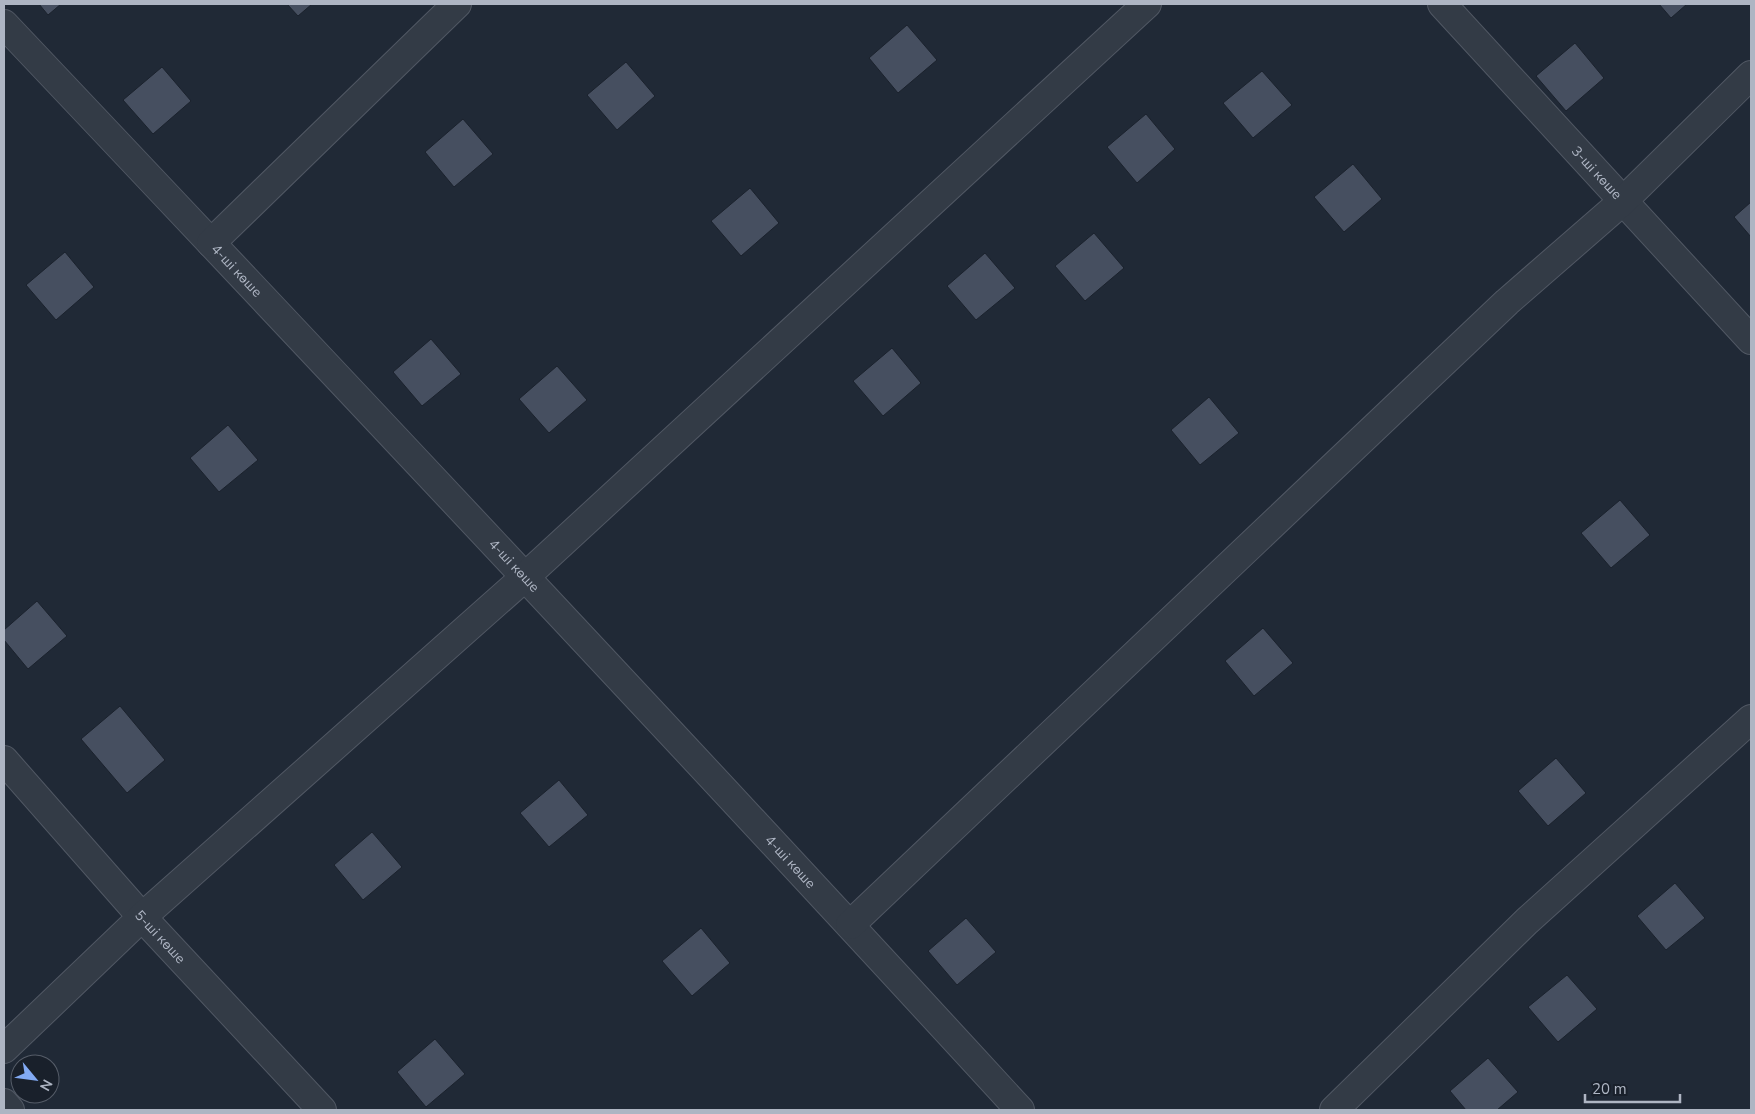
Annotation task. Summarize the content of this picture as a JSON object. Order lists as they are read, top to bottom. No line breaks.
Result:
{"streets":{"lane":["3-ші көше","4-ші көше","5-ші көше"]},"scale_bar":"20 m","north":"bottom right"}
